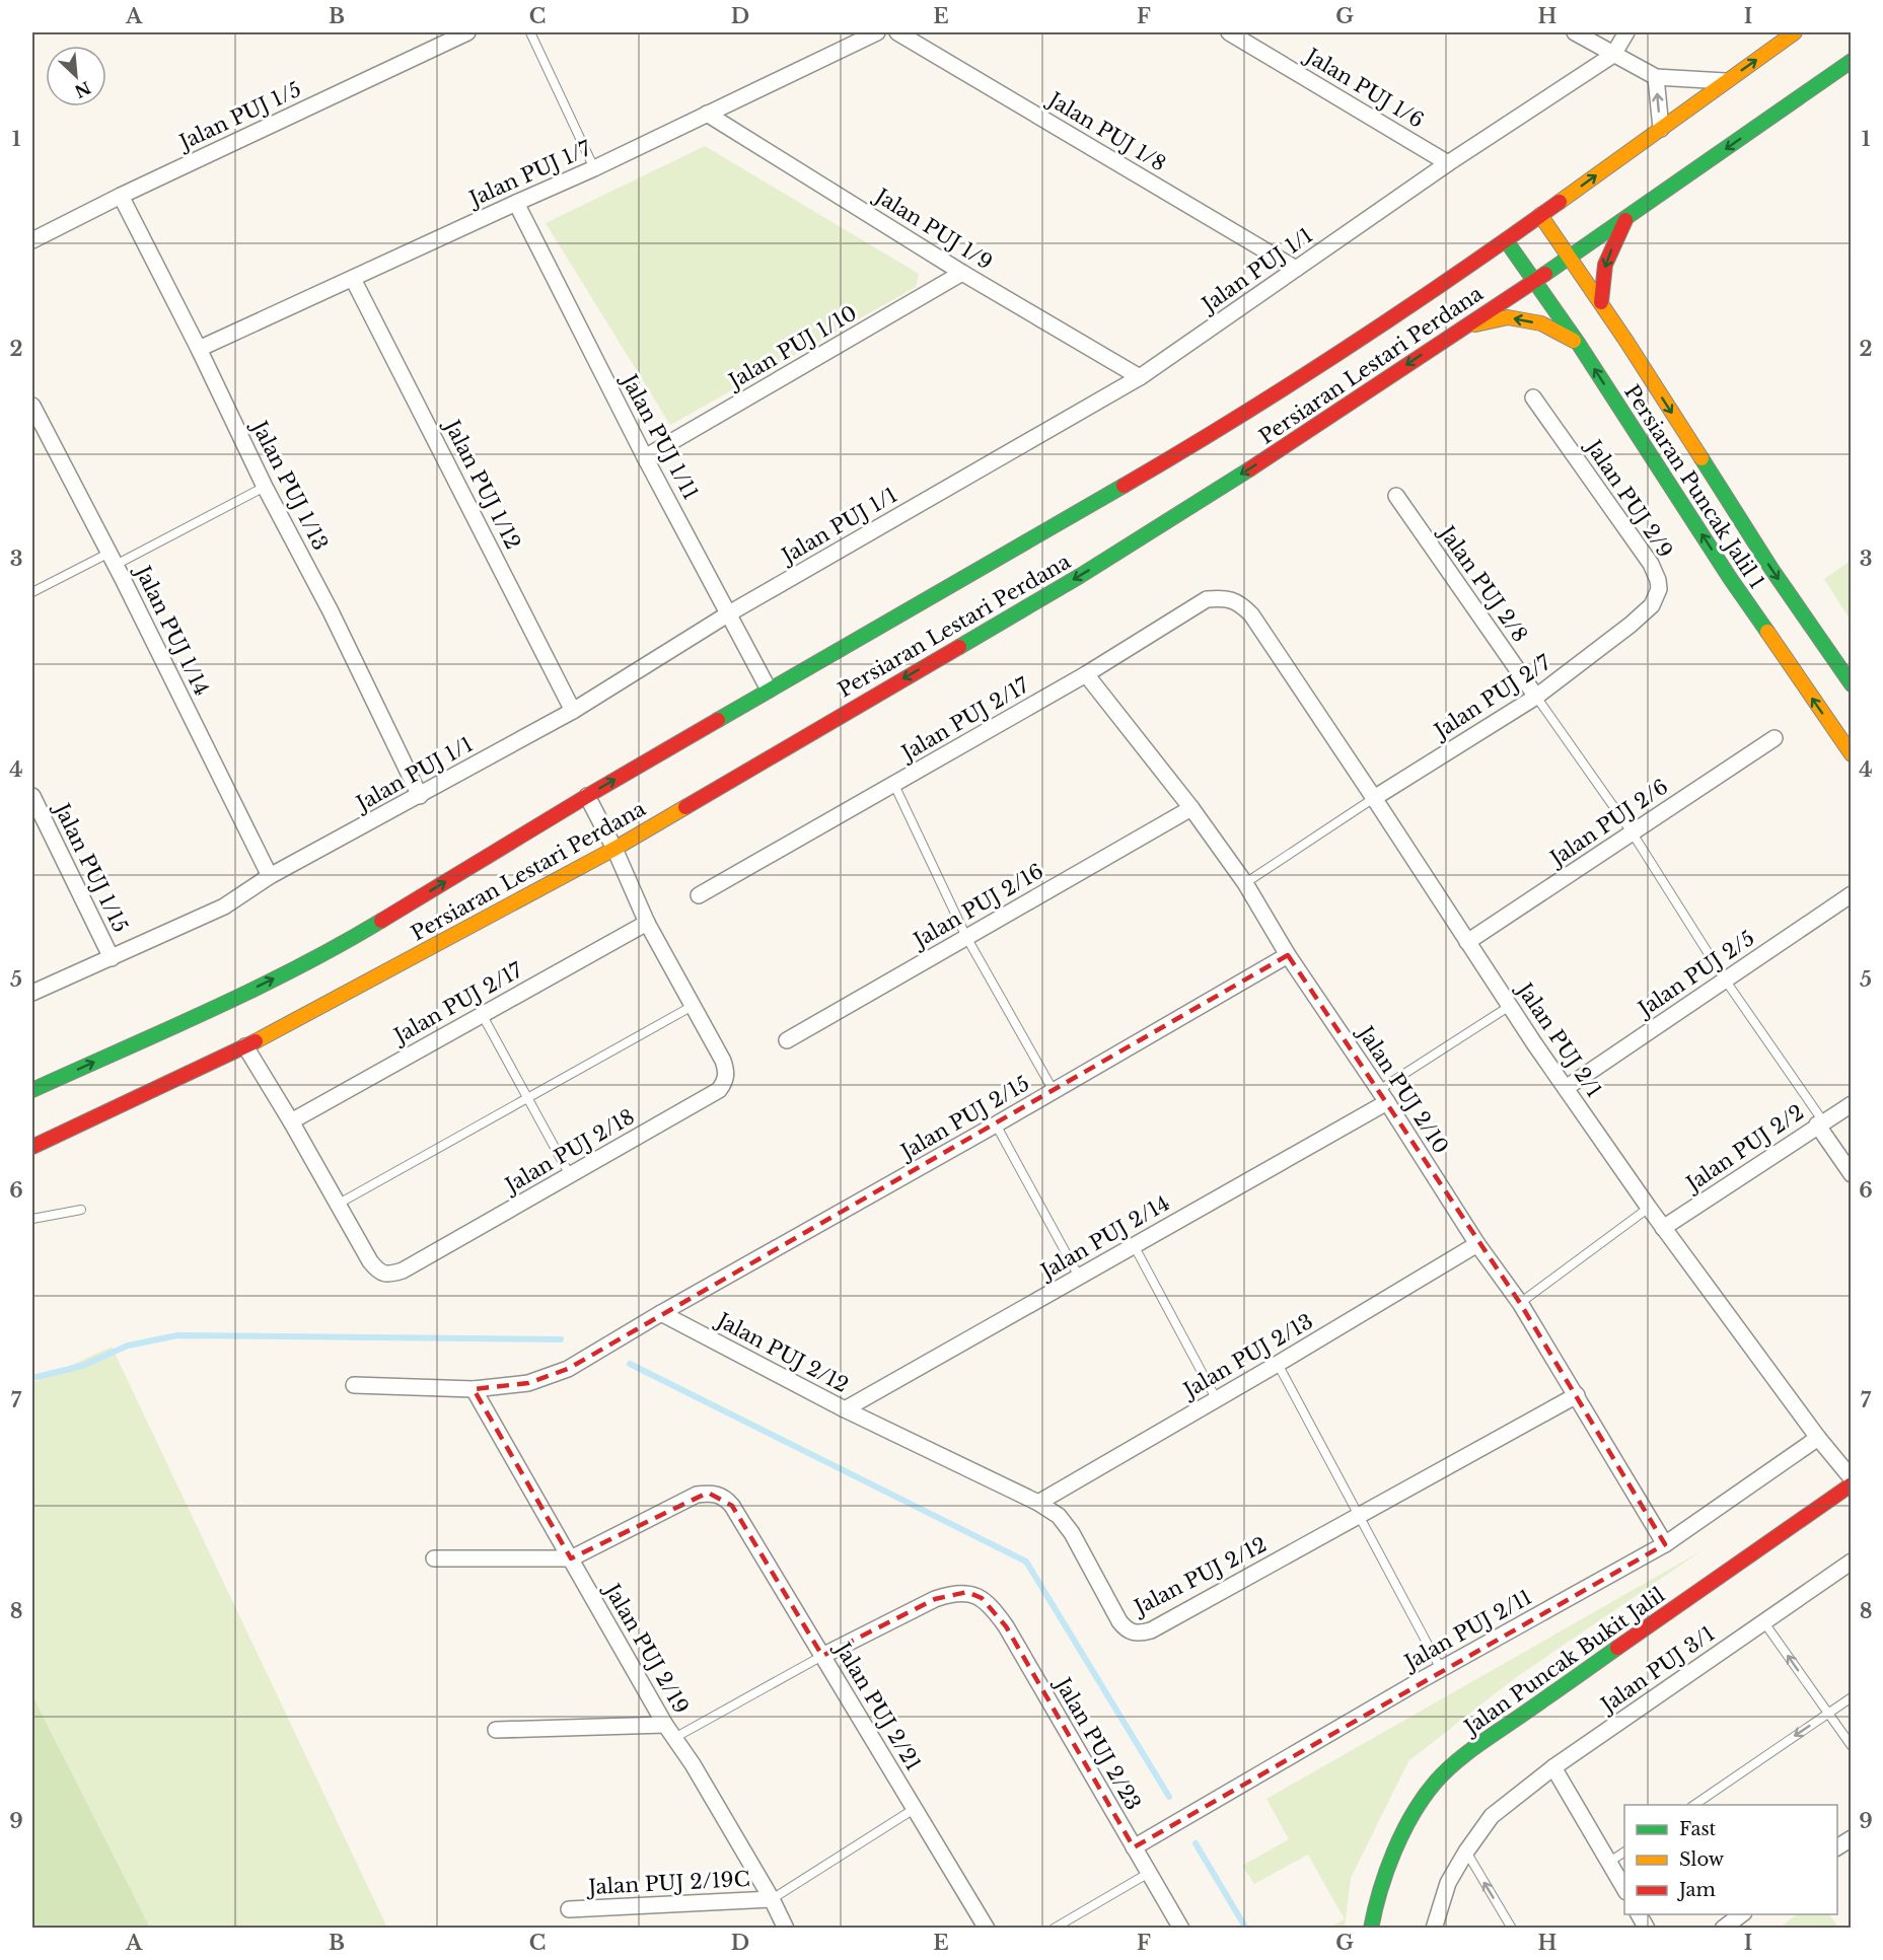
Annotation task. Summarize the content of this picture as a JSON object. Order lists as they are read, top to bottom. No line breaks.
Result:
{"streets":{"main road":["Persiaran Lestari Perdana","Persiaran Puncak Jalil 1","Jalan Puncak Bukit Jalil"],"street":["Jalan PUJ 1/6","Jalan PUJ 1/5","Jalan PUJ 1/8","Jalan PUJ 1/7","Jalan PUJ 1/9","Jalan PUJ 1/1","Jalan PUJ 1/10","Jalan PUJ 1/11","Jalan PUJ 1/12","Jalan PUJ 1/13","Jalan PUJ 2/9","Jalan PUJ 2/8","Jalan PUJ 1/14","Jalan PUJ 2/7","Jalan PUJ 2/17","Jalan PUJ 2/6","Jalan PUJ 1/15","Jalan PUJ 2/16","Jalan PUJ 2/5","Jalan PUJ 2/1","Jalan PUJ 2/10","Jalan PUJ 2/15","Jalan PUJ 2/2","Jalan PUJ 2/18","Jalan PUJ 2/14","Jalan PUJ 2/12","Jalan PUJ 2/13","Jalan PUJ 2/11","Jalan PUJ 2/19","Jalan PUJ 3/1","Jalan PUJ 2/21","Jalan PUJ 2/23","Jalan PUJ 2/19C"]},"crossings":[["Jalan PUJ 1/6","Jalan PUJ 1/1"],["Jalan PUJ 1/5","Jalan PUJ 1/13"],["Jalan PUJ 1/8","Jalan PUJ 1/1"],["Jalan PUJ 1/7","Jalan PUJ 1/9"],["Jalan PUJ 1/7","Jalan PUJ 1/11"],["Jalan PUJ 1/7","Jalan PUJ 1/12"],["Jalan PUJ 1/7","Jalan PUJ 1/13"],["Jalan PUJ 1/9","Jalan PUJ 1/1"],["Jalan PUJ 1/9","Jalan PUJ 1/10"],["Jalan PUJ 1/1","Jalan PUJ 1/11"],["Jalan PUJ 1/1","Jalan PUJ 1/12"],["Jalan PUJ 1/1","Jalan PUJ 1/13"],["Jalan PUJ 1/1","Jalan PUJ 1/14"],["Jalan PUJ 1/1","Jalan PUJ 1/15"],["Jalan PUJ 1/10","Jalan PUJ 1/11"],["Persiaran Lestari Perdana","Jalan PUJ 1/11"],["Persiaran Lestari Perdana","Persiaran Puncak Jalil 1"],["Persiaran Lestari Perdana","Jalan PUJ 2/18"],["Jalan PUJ 2/9","Jalan PUJ 2/7"],["Jalan PUJ 2/8","Jalan PUJ 2/7"],["Jalan PUJ 2/7","Jalan PUJ 2/1"],["Jalan PUJ 2/17","Jalan PUJ 2/1"],["Jalan PUJ 2/17","Jalan PUJ 2/10"],["Jalan PUJ 2/17","Jalan PUJ 2/18"],["Jalan PUJ 2/6","Jalan PUJ 2/1"],["Jalan PUJ 2/16","Jalan PUJ 2/10"],["Jalan PUJ 2/5","Jalan PUJ 2/1"],["Jalan PUJ 2/1","Jalan PUJ 2/2"],["Jalan PUJ 2/1","Jalan PUJ 2/11"],["Jalan PUJ 2/10","Jalan PUJ 2/15"],["Jalan PUJ 2/10","Jalan PUJ 2/14"],["Jalan PUJ 2/10","Jalan PUJ 2/12"],["Jalan PUJ 2/10","Jalan PUJ 2/13"],["Jalan PUJ 2/10","Jalan PUJ 2/11"],["Jalan PUJ 2/15","Jalan PUJ 2/12"],["Jalan PUJ 2/14","Jalan PUJ 2/12"],["Jalan PUJ 2/12","Jalan PUJ 2/13"],["Jalan PUJ 2/11","Jalan PUJ 2/23"],["Jalan PUJ 2/19","Jalan PUJ 2/21"],["Jalan PUJ 2/19","Jalan PUJ 2/19C"],["Jalan PUJ 2/21","Jalan PUJ 2/23"]],"legend":["Fast","Slow","Jam"],"north":"bottom right","grid":{"columns":["A","B","C","D","E","F","G","H","I"],"rows":["1","2","3","4","5","6","7","8","9"]}}
